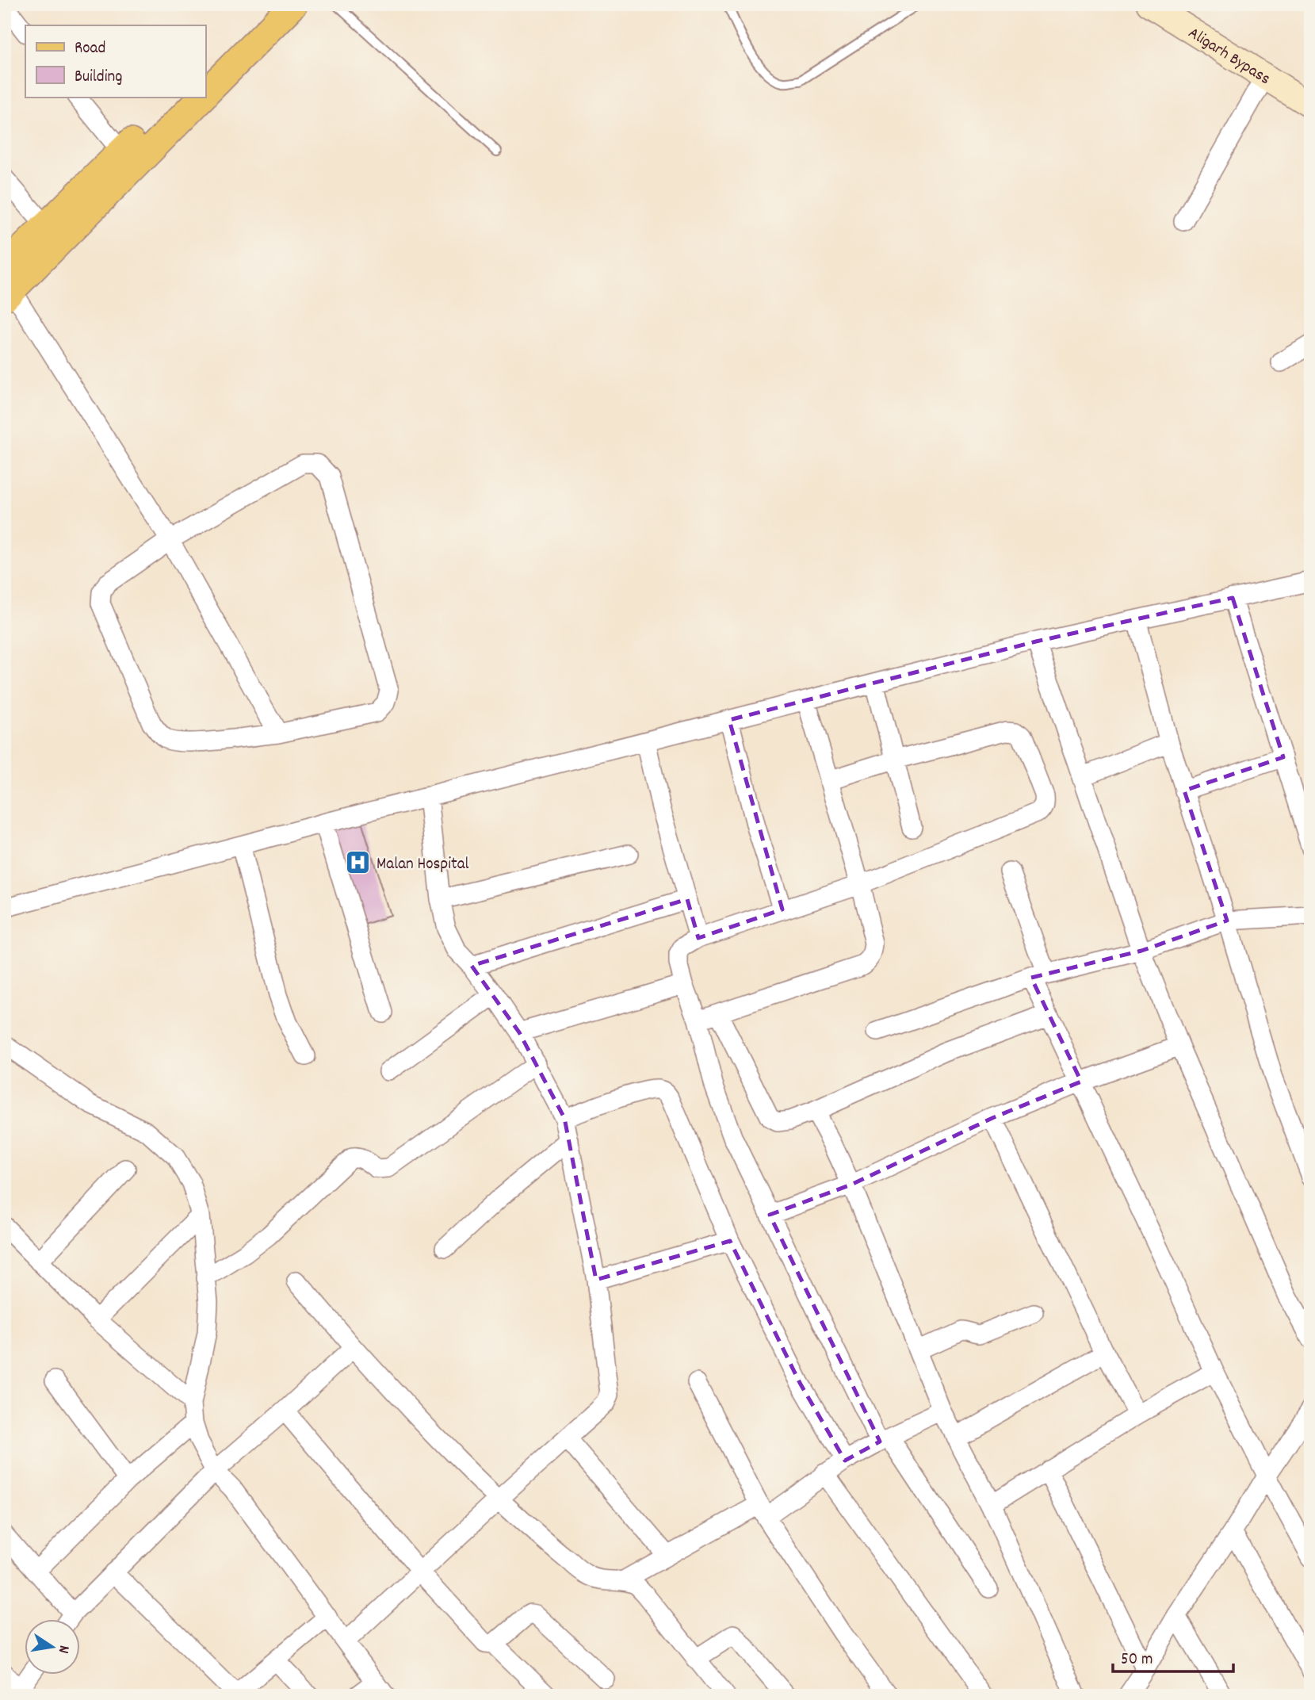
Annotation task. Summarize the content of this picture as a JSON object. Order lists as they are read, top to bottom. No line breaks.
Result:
{"streets":{"main road":["Aligarh Bypass"]},"places":{"hospital":["Malan Hospital"]},"legend":["Road","Building"],"scale_bar":"50 m","north":"right"}
